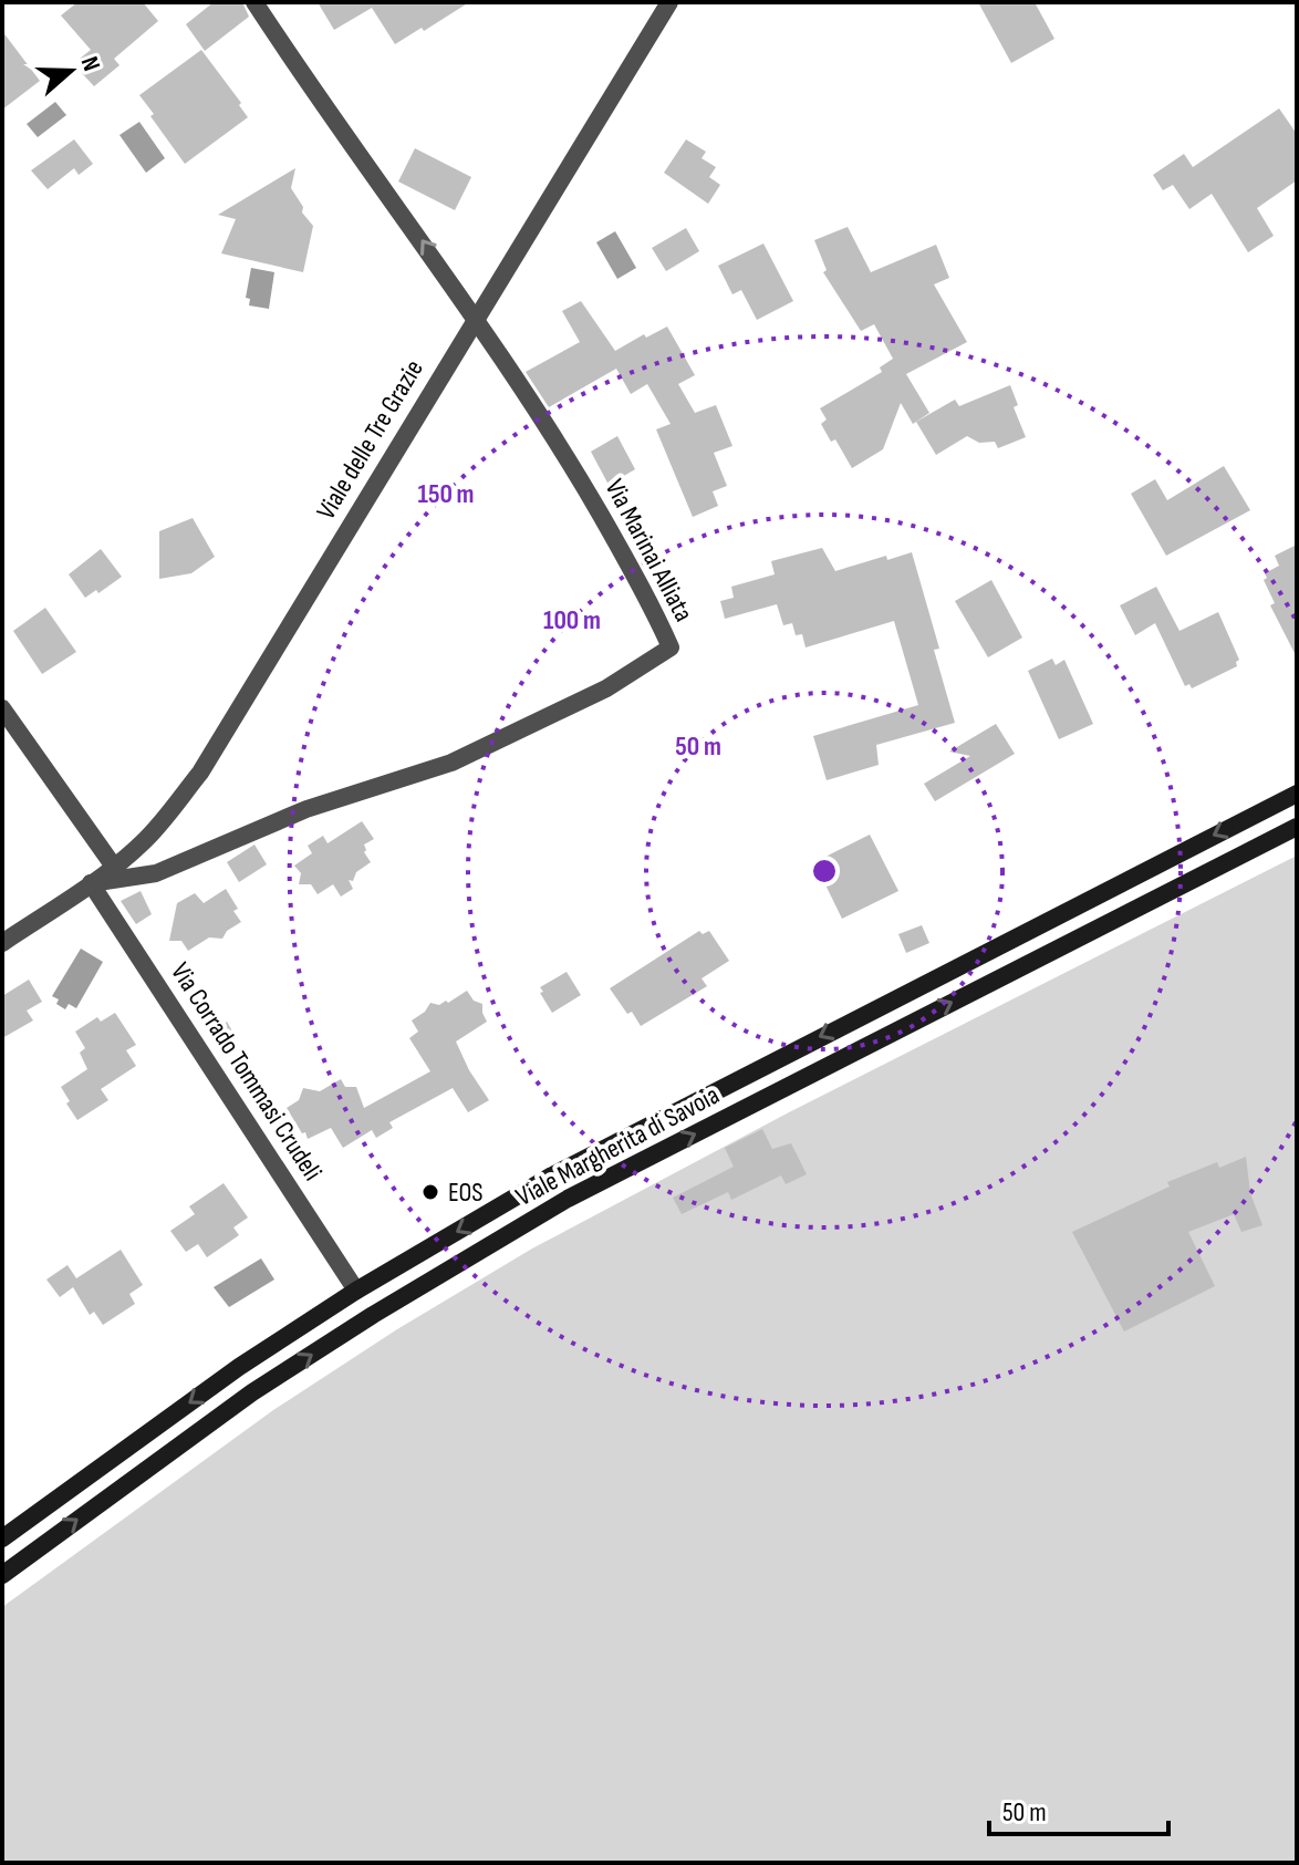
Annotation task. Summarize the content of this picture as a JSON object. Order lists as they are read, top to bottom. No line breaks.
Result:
{"streets":{"street":["Viale delle Tre Grazie","Via Marinai Alliata","Via Corrado Tommasi Crudeli","Viale Margherita di Savoia"]},"crossings":[["Viale delle Tre Grazie","Via Marinai Alliata"],["Viale delle Tre Grazie","Via Corrado Tommasi Crudeli"],["Via Marinai Alliata","Via Corrado Tommasi Crudeli"],["Via Corrado Tommasi Crudeli","Viale Margherita di Savoia"]],"places":["EOS"],"scale_bar":"50 m","north":"right","rings":["150 m","100 m","50 m"]}
